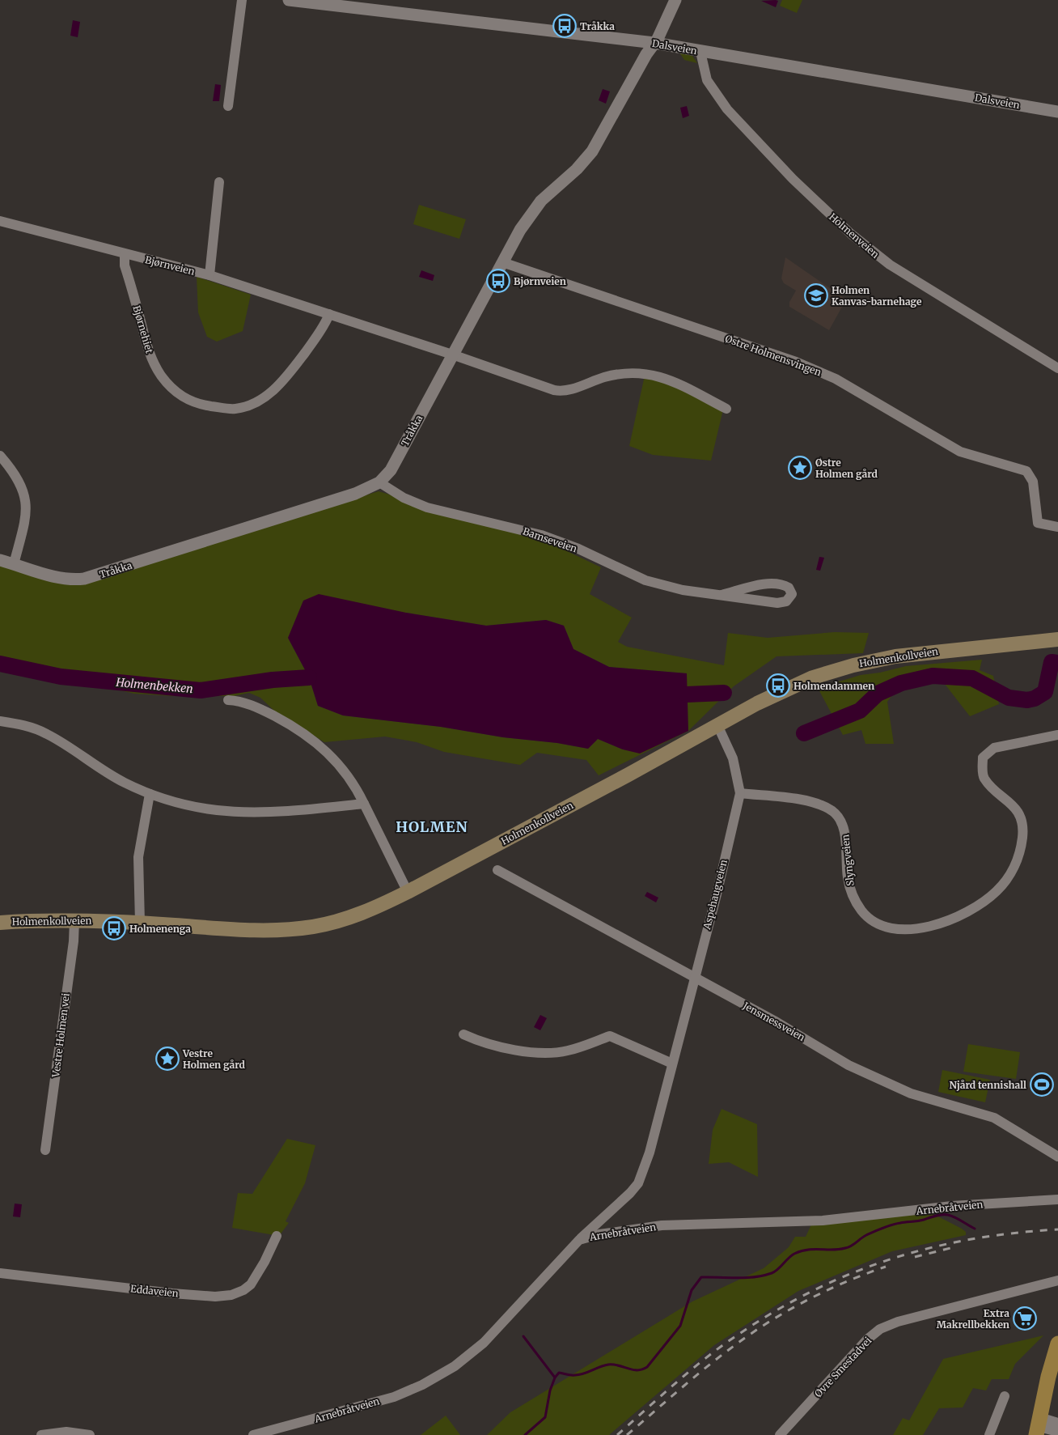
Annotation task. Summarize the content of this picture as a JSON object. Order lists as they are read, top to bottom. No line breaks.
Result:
{"streets":{"main road":["Holmenkollveien"],"street":["Dalsveien","Holmenveien","Bjørnveien","Bjørnehiet","Østre Holmensvingen","Tråkka","Bamseveien","Slyngveien","Aspehaugveien","Jensmessveien","Vestre Holmen vei","Arnebråtveien","Eddaveien","Øvre Smestadvei"]},"crossings":[["Dalsveien","Holmenveien"],["Dalsveien","Tråkka"],["Bjørnveien","Bjørnehiet"],["Bjørnveien","Tråkka"],["Østre Holmensvingen","Tråkka"],["Tråkka","Bamseveien"],["Holmenkollveien","Aspehaugveien"],["Holmenkollveien","Vestre Holmen vei"],["Slyngveien","Aspehaugveien"],["Aspehaugveien","Jensmessveien"],["Aspehaugveien","Arnebråtveien"]],"districts":["HOLMEN"],"water":["Holmenbekken"],"places":{"bus stop":["Tråkka","Bjørnveien","Holmendammen","Holmenenga"],"school or university":["Holmen Kanvas-barnehage"],"place":["Østre Holmen gård","Vestre Holmen gård"],"sports":["Njård tennishall"],"supermarket":["Extra Makrellbekken"]}}
